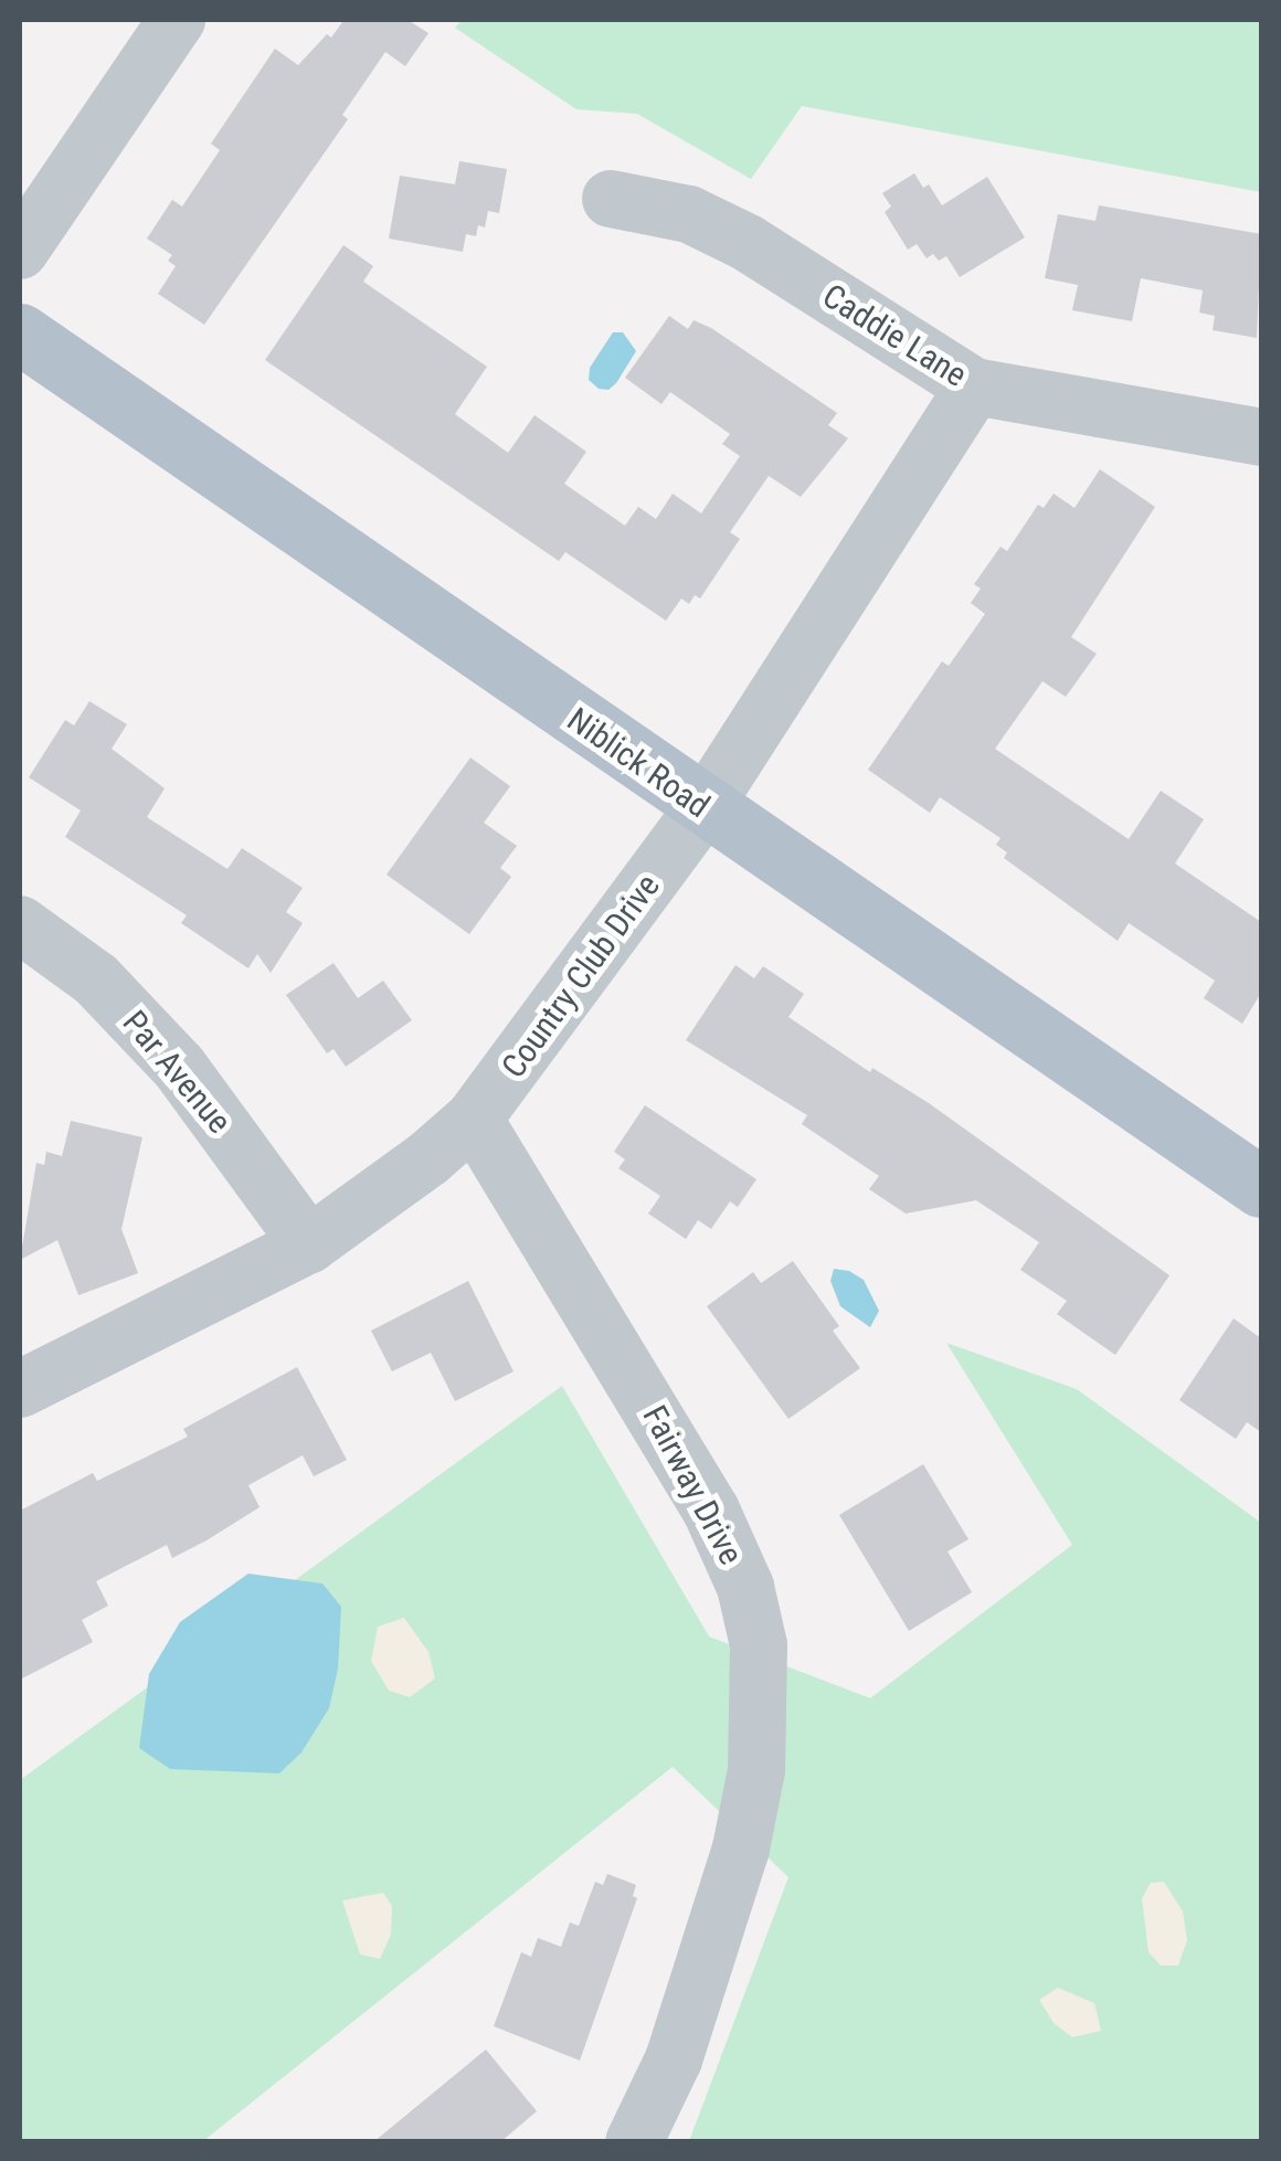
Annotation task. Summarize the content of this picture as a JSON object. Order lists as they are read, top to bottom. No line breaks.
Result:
{"streets":{"main road":["Niblick Road"],"street":["Caddie Lane","Country Club Drive","Par Avenue","Fairway Drive"]},"crossings":[["Caddie Lane","Country Club Drive"],["Niblick Road","Country Club Drive"],["Country Club Drive","Par Avenue"],["Country Club Drive","Fairway Drive"]]}
